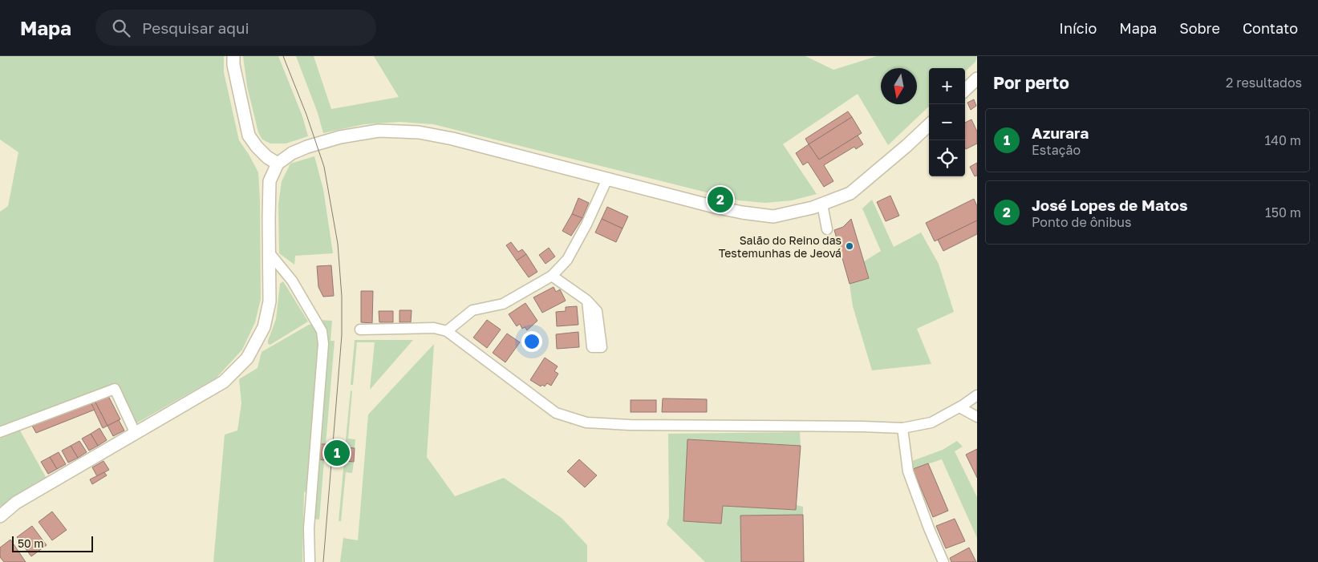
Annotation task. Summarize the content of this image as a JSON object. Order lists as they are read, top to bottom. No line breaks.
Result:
{"places":["Salão do Reino das Testemunhas de Jeová"],"scale_bar":"50 m","north":"bottom","page":{"header":"Mapa","search":"Pesquisar aqui","nav":["Início","Mapa","Sobre","Contato"],"heading":["Por perto","2 resultados"],"map_buttons":["+","−"],"list":[{"mark":"1","name":"Azurara","note":"Estação","value":"140 m"},{"mark":"2","name":"José Lopes de Matos","note":"Ponto de ônibus","value":"150 m"}],"pins":["2","1"],"scale":"50 m"}}
